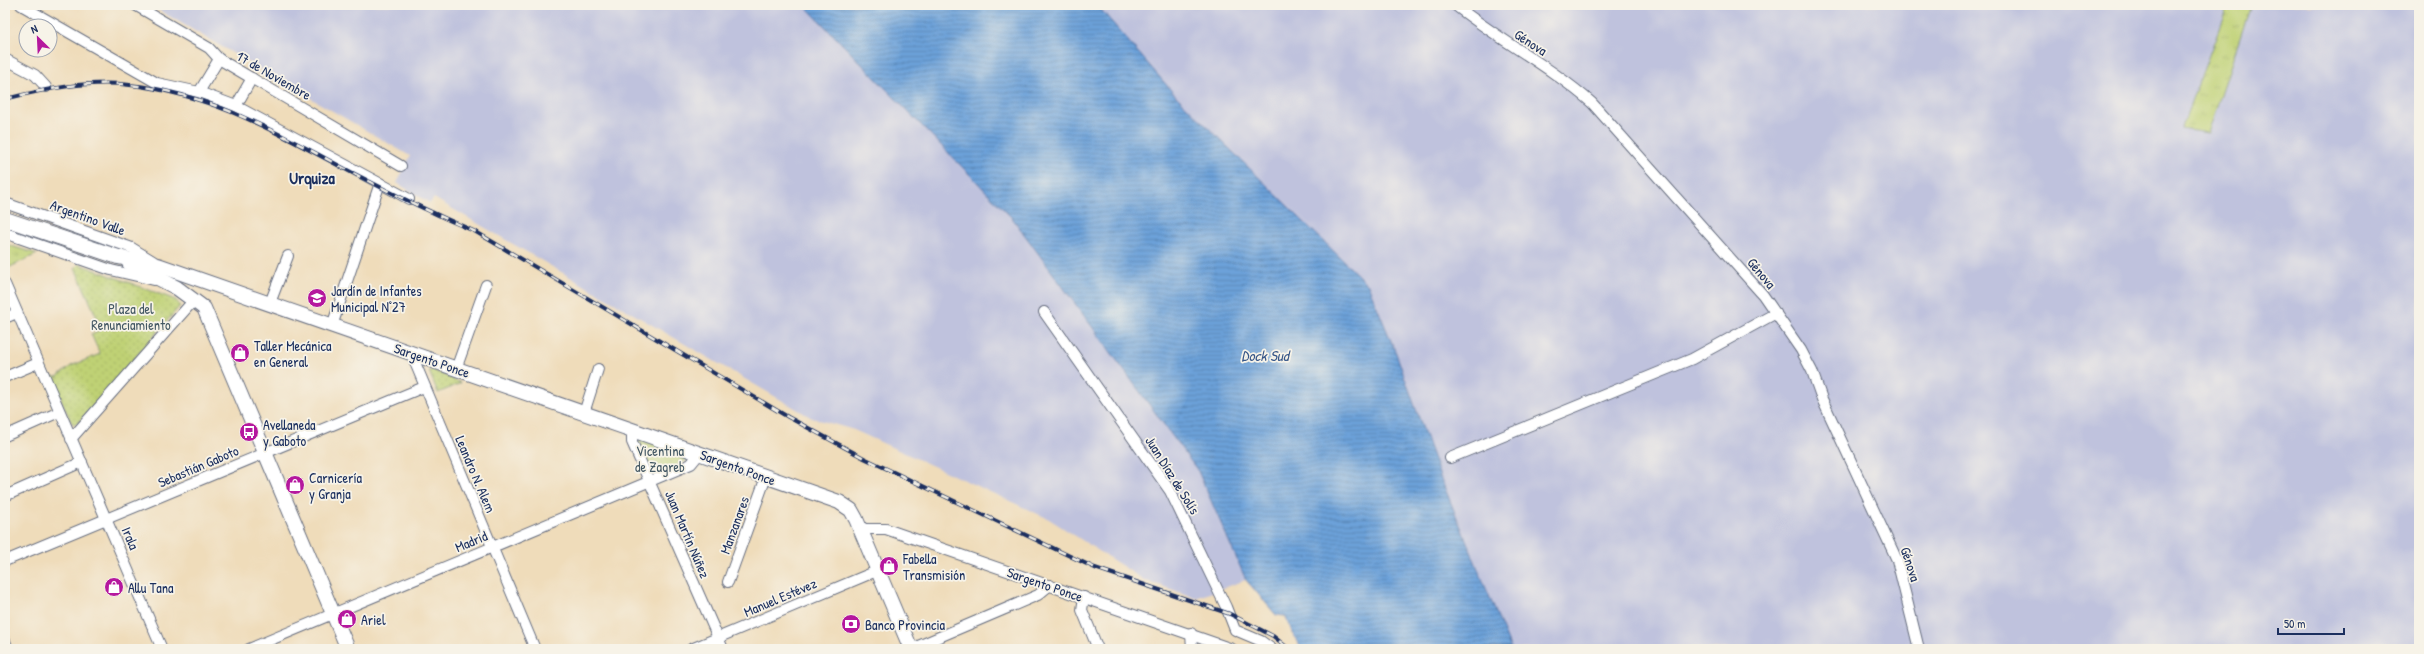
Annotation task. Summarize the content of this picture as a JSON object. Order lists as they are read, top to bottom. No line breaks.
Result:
{"streets":{"main road":["Sargento Ponce"],"street":["Génova","17 de Noviembre","Argentino Valle","Sebastián Gaboto","Leandro N. Alem","Juan Díaz de Solís","Manzanares","Juan Martín Núñez","Irala","Madrid","Manuel Estévez"]},"crossings":[["Argentino Valle","Sargento Ponce"],["Sargento Ponce","Leandro N. Alem"],["Sargento Ponce","Manzanares"],["Sargento Ponce","Juan Martín Núñez"],["Sargento Ponce","Madrid"],["Sebastián Gaboto","Leandro N. Alem"],["Sebastián Gaboto","Irala"],["Leandro N. Alem","Madrid"],["Juan Martín Núñez","Madrid"],["Juan Martín Núñez","Manuel Estévez"]],"districts":["Urquiza"],"water":["Dock Sud"],"parks":["Plaza del Renunciamiento","Vicentina de Zagreb"],"places":{"school or university":["Jardín de Infantes Municipal N°27"],"shop":["Taller Mecánica en General","Carnicería y Granja","Fabella Transmisión","Allu Tana","Ariel"],"bus stop":["Avellaneda y Gaboto"],"bank":["Banco Provincia"]},"scale_bar":"50 m","north":"top left"}
